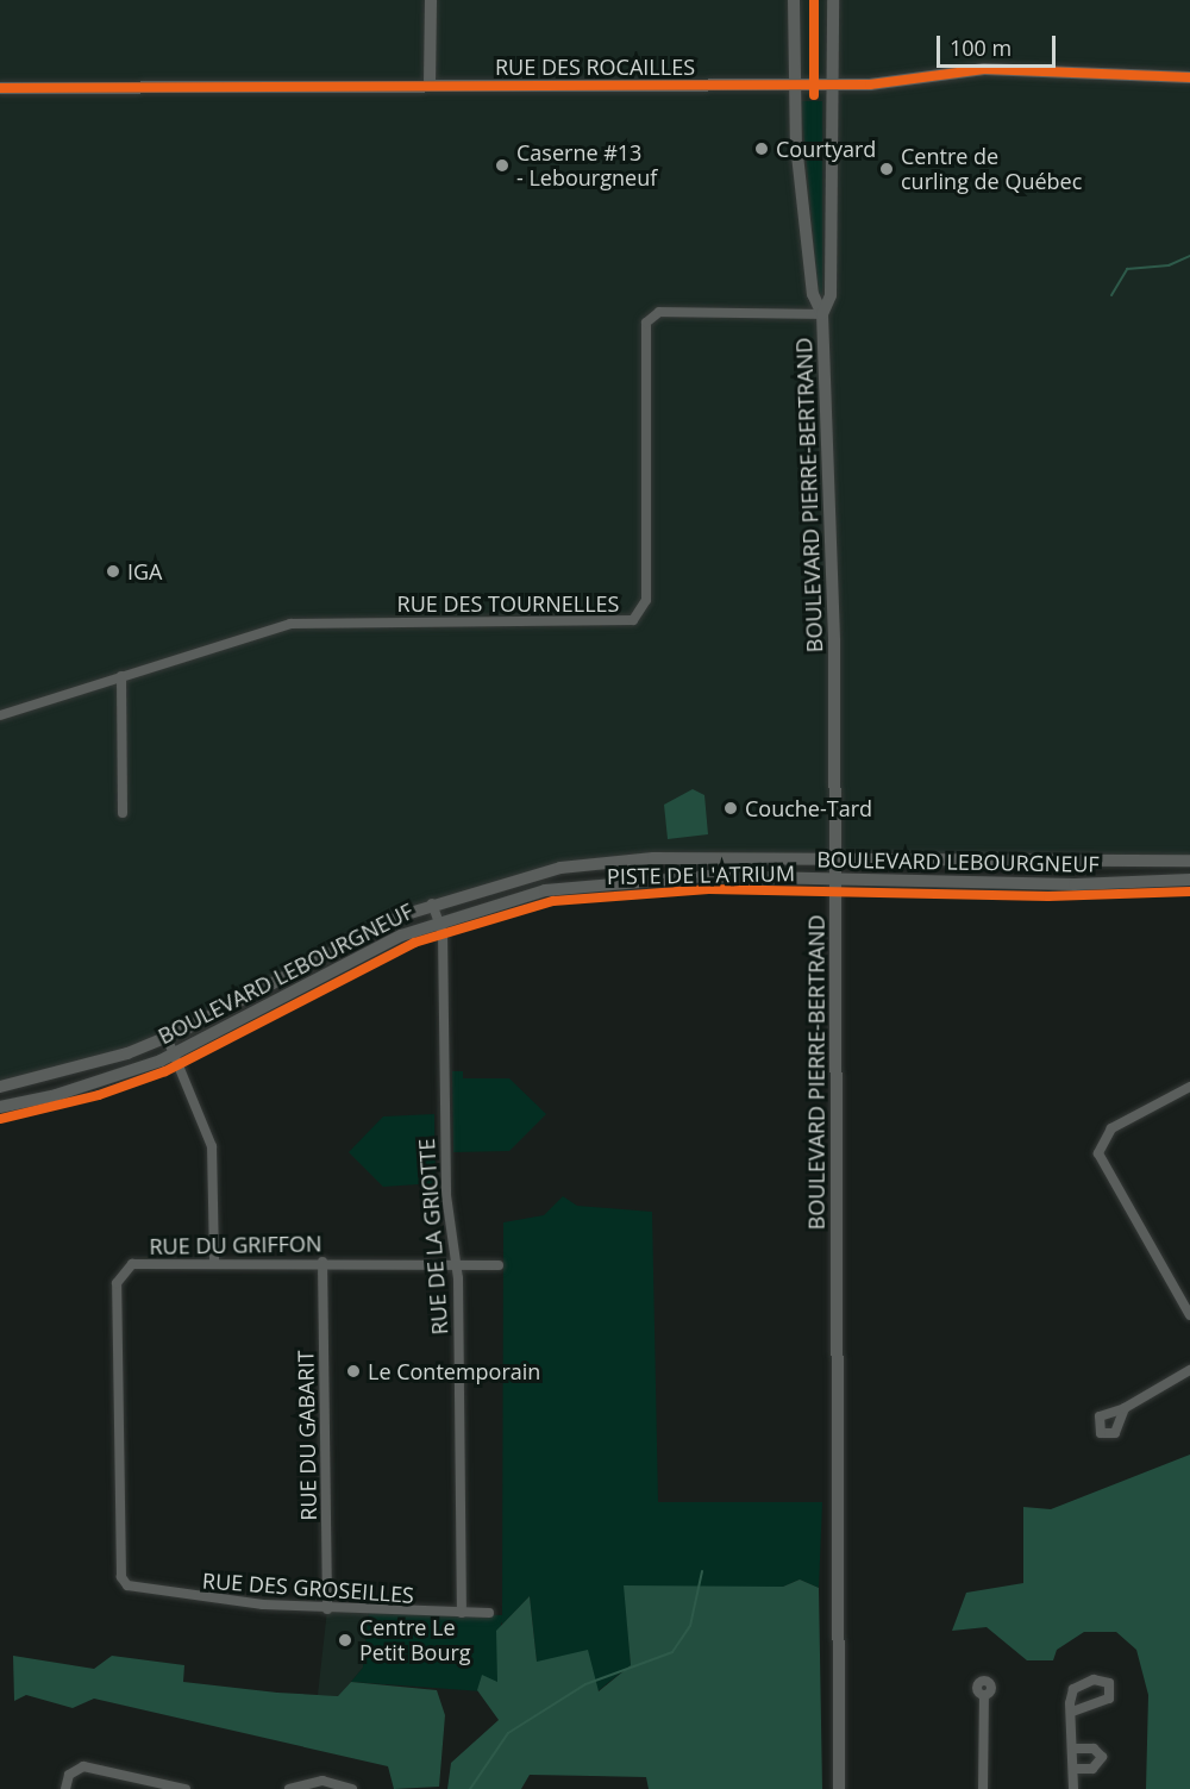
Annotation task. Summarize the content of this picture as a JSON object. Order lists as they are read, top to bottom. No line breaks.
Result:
{"streets":{"main road":["RUE DES ROCAILLES","BOULEVARD PIERRE-BERTRAND","BOULEVARD LEBOURGNEUF"],"street":["RUE DES TOURNELLES","RUE DE LA GRIOTTE","RUE DU GRIFFON","RUE DU GABARIT","RUE DES GROSEILLES"],"cycle path":["PISTE DE L'ATRIUM"]},"crossings":[["RUE DES ROCAILLES","BOULEVARD PIERRE-BERTRAND"],["BOULEVARD PIERRE-BERTRAND","RUE DES TOURNELLES"],["BOULEVARD PIERRE-BERTRAND","BOULEVARD LEBOURGNEUF"],["BOULEVARD LEBOURGNEUF","RUE DE LA GRIOTTE"],["RUE DE LA GRIOTTE","RUE DU GRIFFON"],["RUE DE LA GRIOTTE","RUE DES GROSEILLES"],["RUE DU GRIFFON","RUE DU GABARIT"],["RUE DU GRIFFON","RUE DES GROSEILLES"],["RUE DU GABARIT","RUE DES GROSEILLES"]],"places":["Courtyard","Caserne #13 - Lebourgneuf","Centre de curling de Québec","IGA","Couche-Tard","Le Contemporain","Centre Le Petit Bourg"],"scale_bar":"100 m"}
